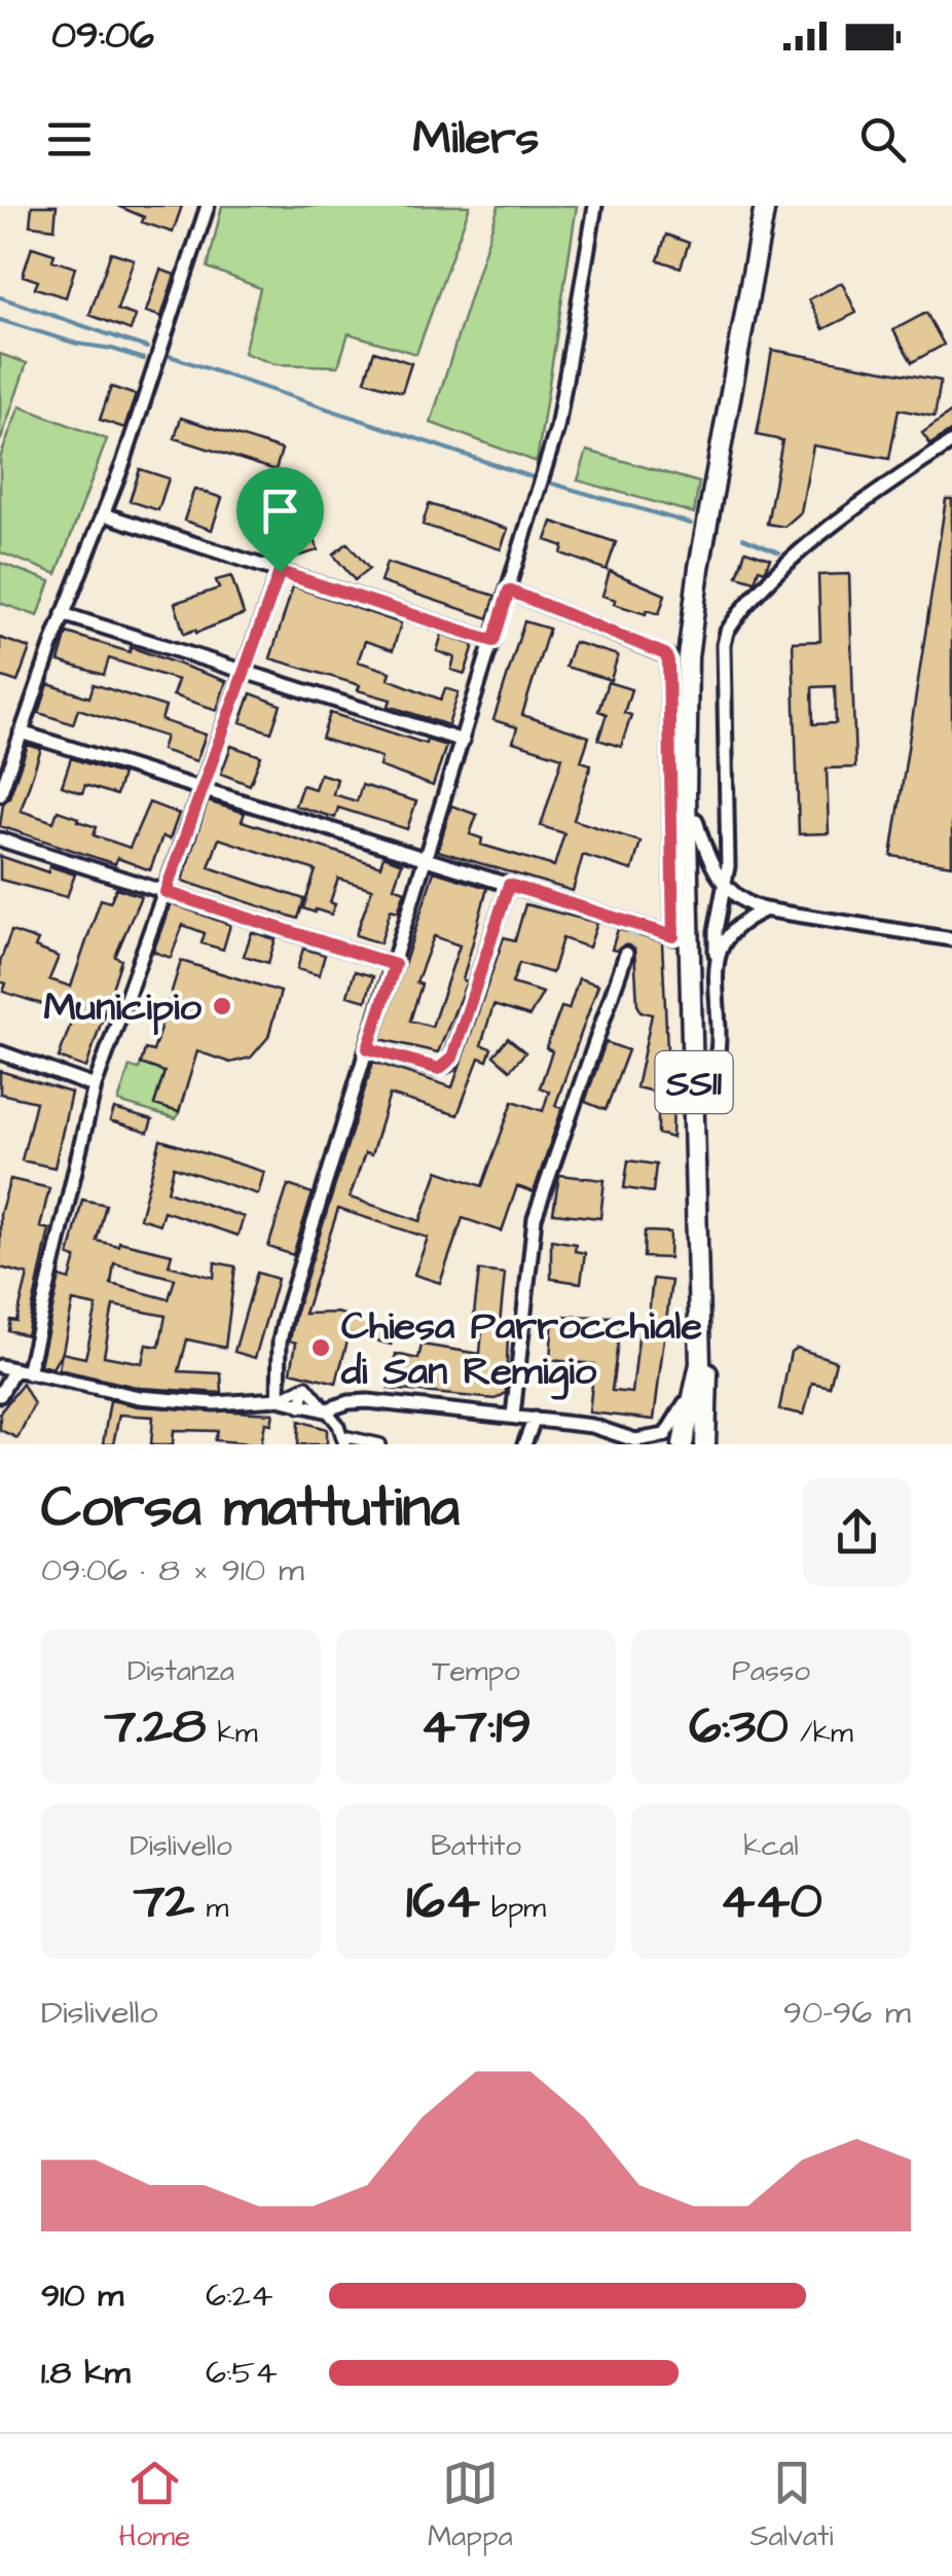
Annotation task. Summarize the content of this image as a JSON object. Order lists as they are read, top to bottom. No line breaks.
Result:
{"streets":{"main road":["SS11"]},"places":["Municipio","Chiesa Parrocchiale di San Remigio"],"page":{"status":"09:06","header":"Milers","heading":["Corsa mattutina","09:06 · 8 × 910 m"],"stats":[["Distanza","7.28 km"],["Tempo","47:19"],["Passo","6:30 /km"],["Dislivello","72 m"],["Battito","164 bpm"],["kcal","440"]],"chart":["Dislivello","90–96 m"],"list":[{"name":"910 m","note":"6:24"},{"name":"1.8 km","note":"6:54"}],"tabs":["Home","Mappa","Salvati"]}}
